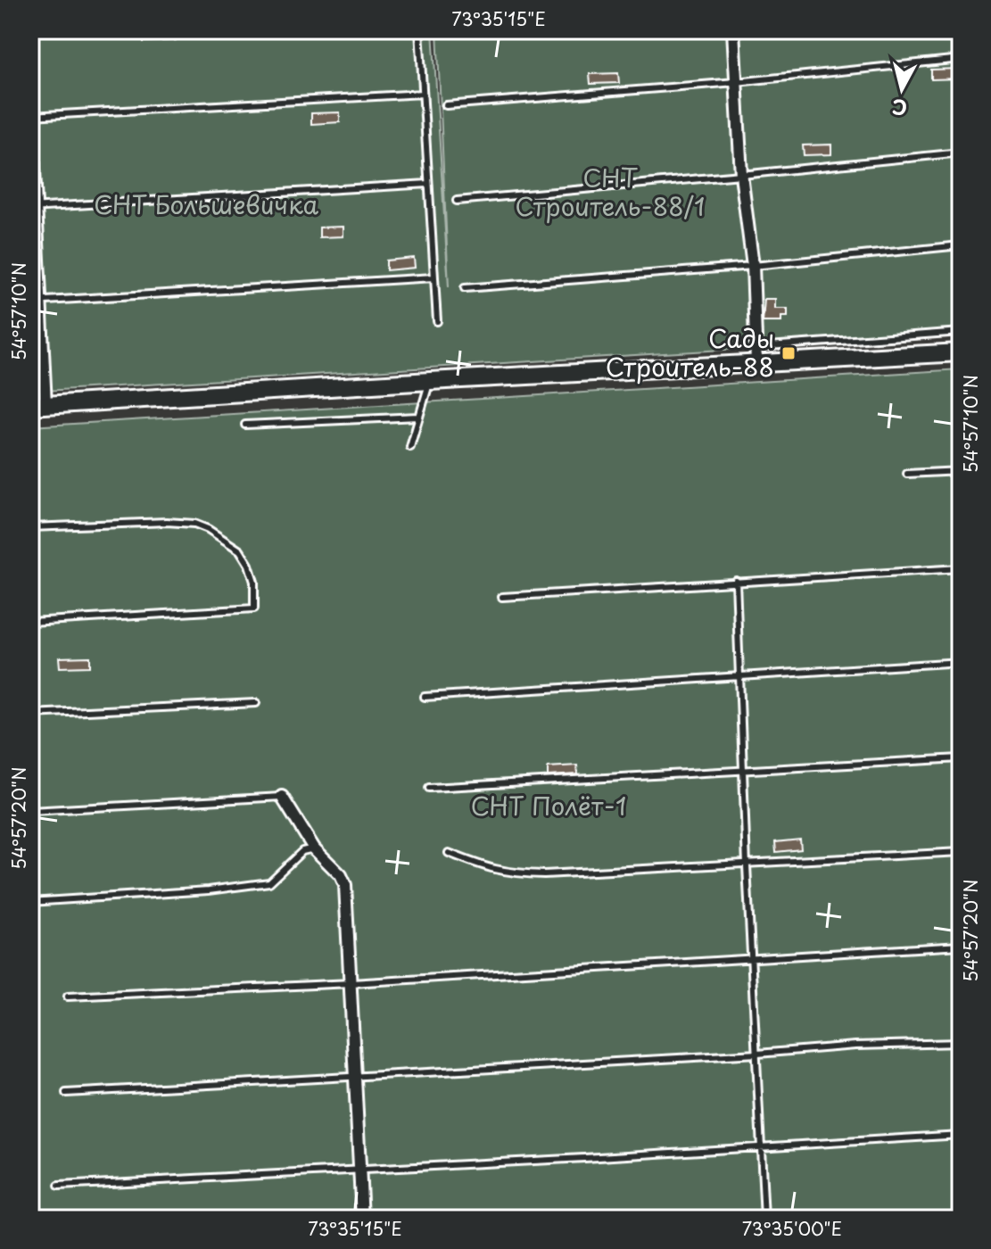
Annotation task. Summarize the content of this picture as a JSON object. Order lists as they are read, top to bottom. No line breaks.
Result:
{"parks":["СНТ Строитель-88/1","СНТ Большевичка","СНТ Полёт-1"],"places":{"transit":["Сады Строитель-88"]},"north":"bottom","coordinates":["73°35'15\"E","54°57'10\"N","54°57'20\"N","73°35'00\"E"]}
